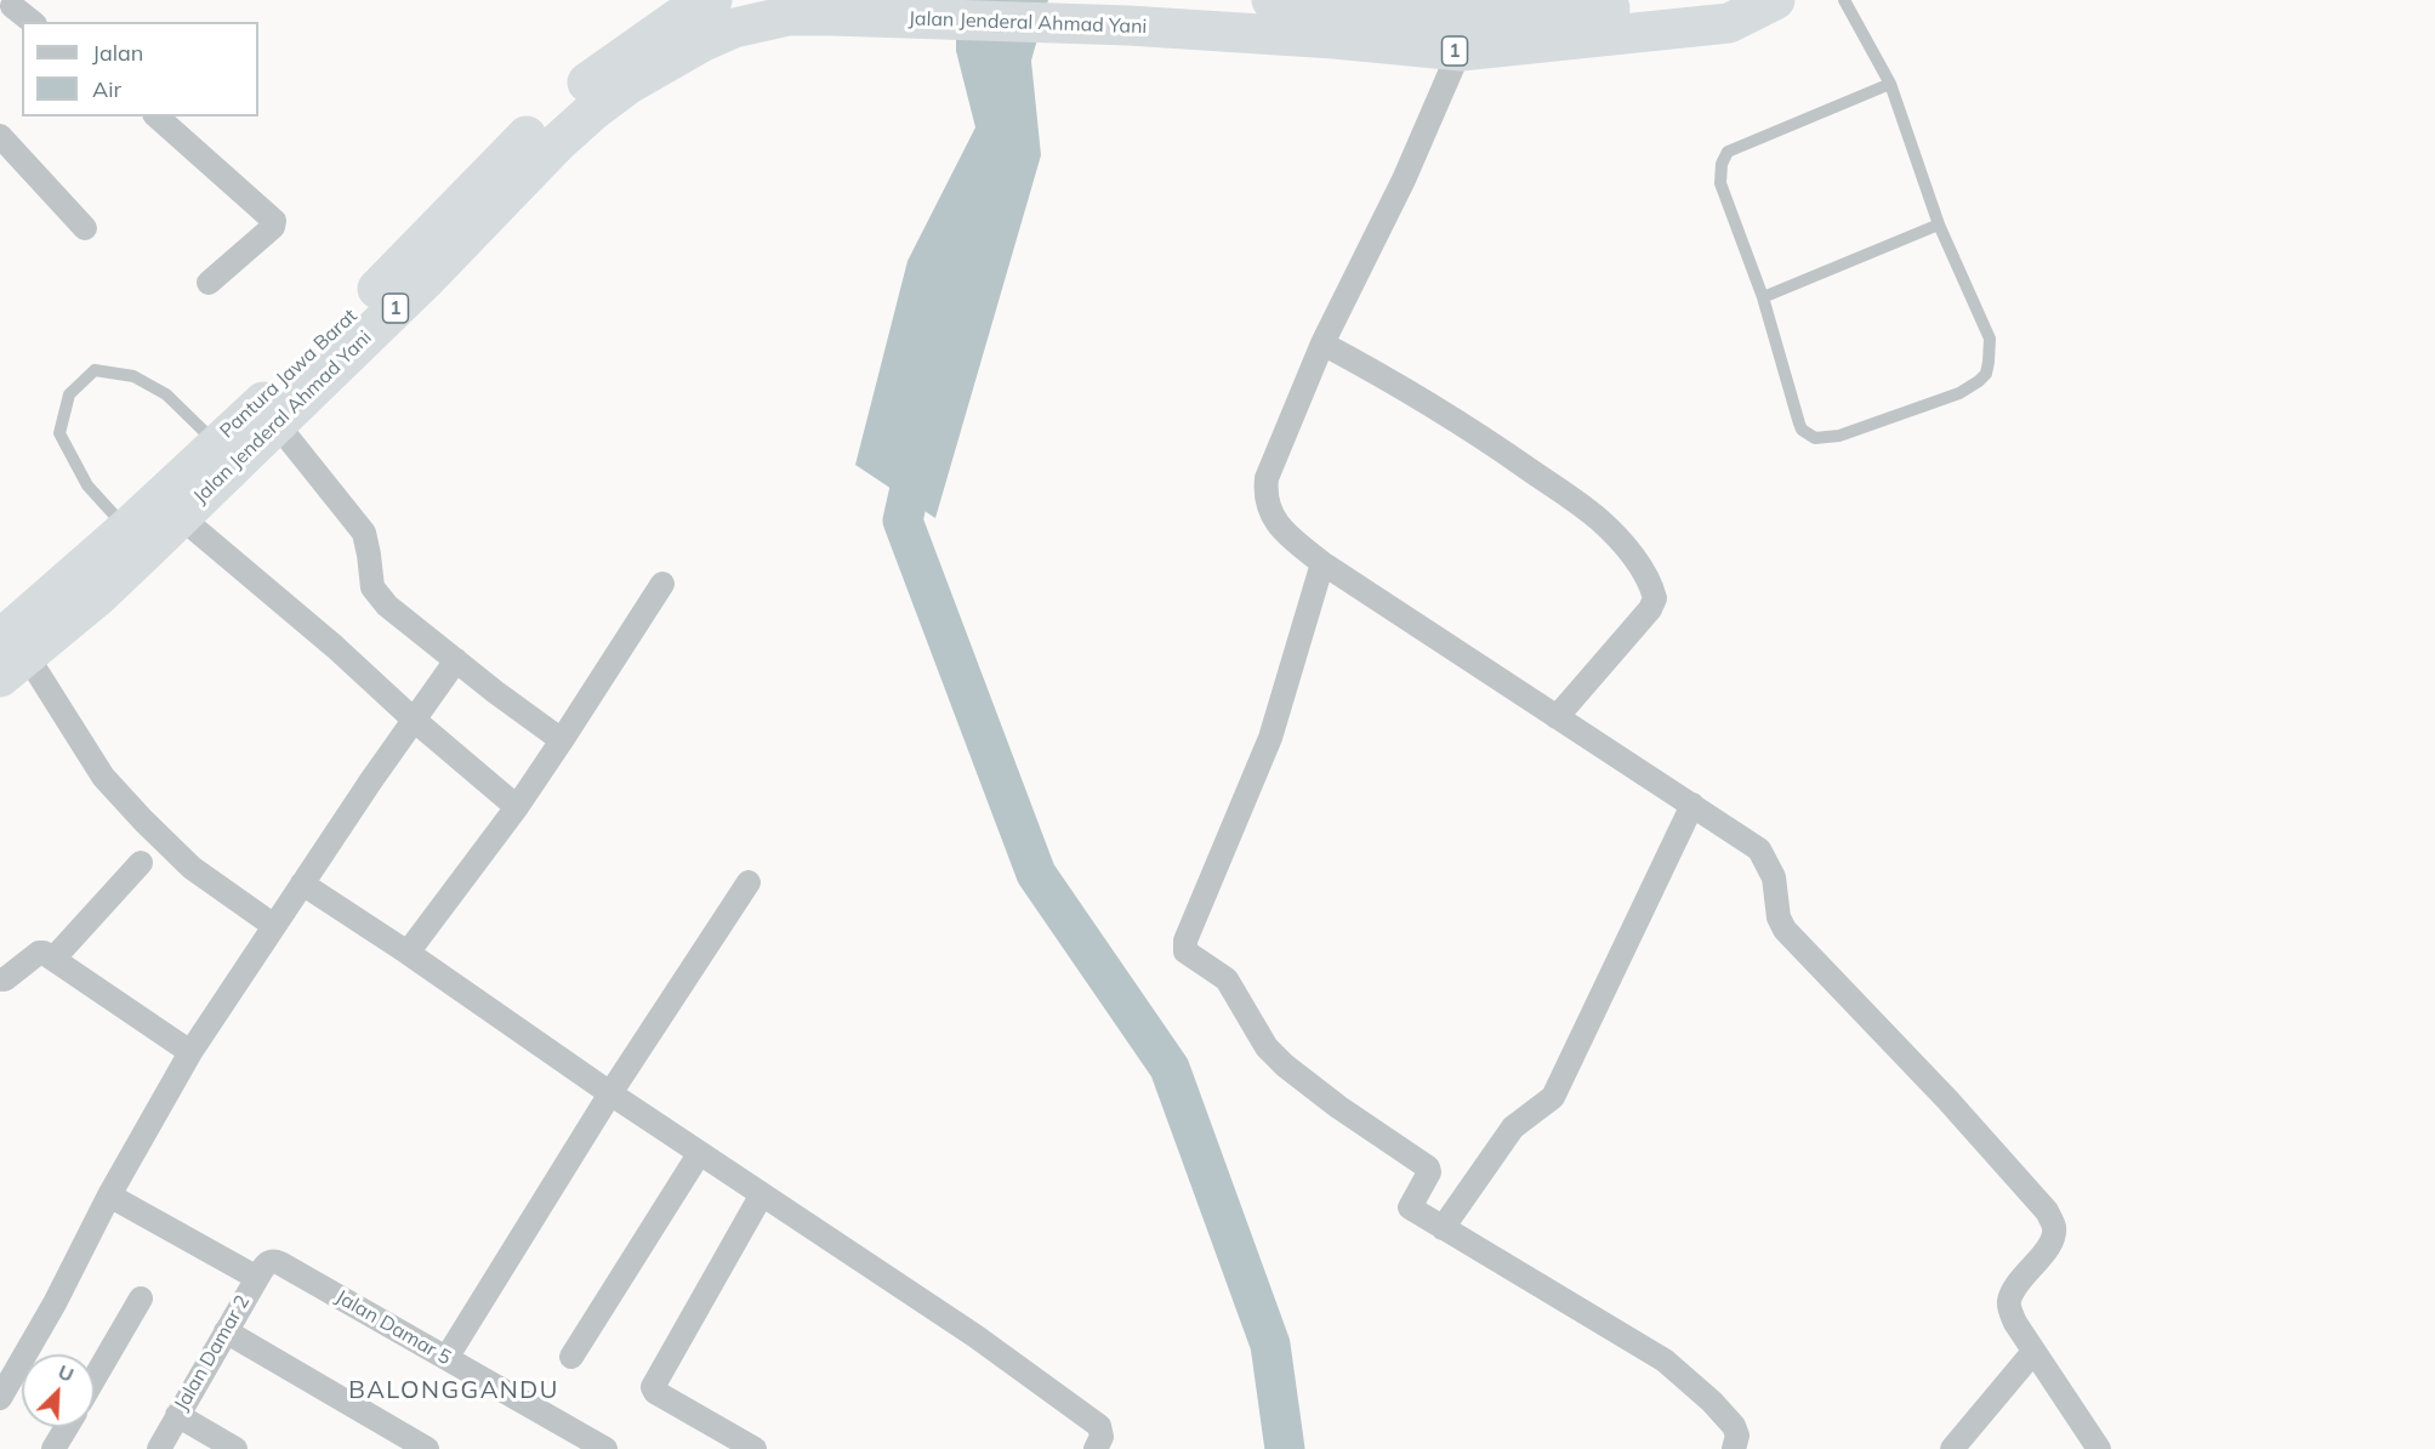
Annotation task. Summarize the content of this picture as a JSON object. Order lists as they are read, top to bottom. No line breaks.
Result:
{"streets":{"highway":["Jalan Jenderal Ahmad Yani","1","Pantura Jawa Barat"],"street":["Jalan Damar 5","Jalan Damar 2"]},"crossings":[["Jalan Jenderal Ahmad Yani","1"],["Jalan Jenderal Ahmad Yani","Pantura Jawa Barat"],["Jalan Damar 5","Jalan Damar 2"]],"districts":["BALONGGANDU"],"legend":["Jalan","Air"],"north":"top right"}
